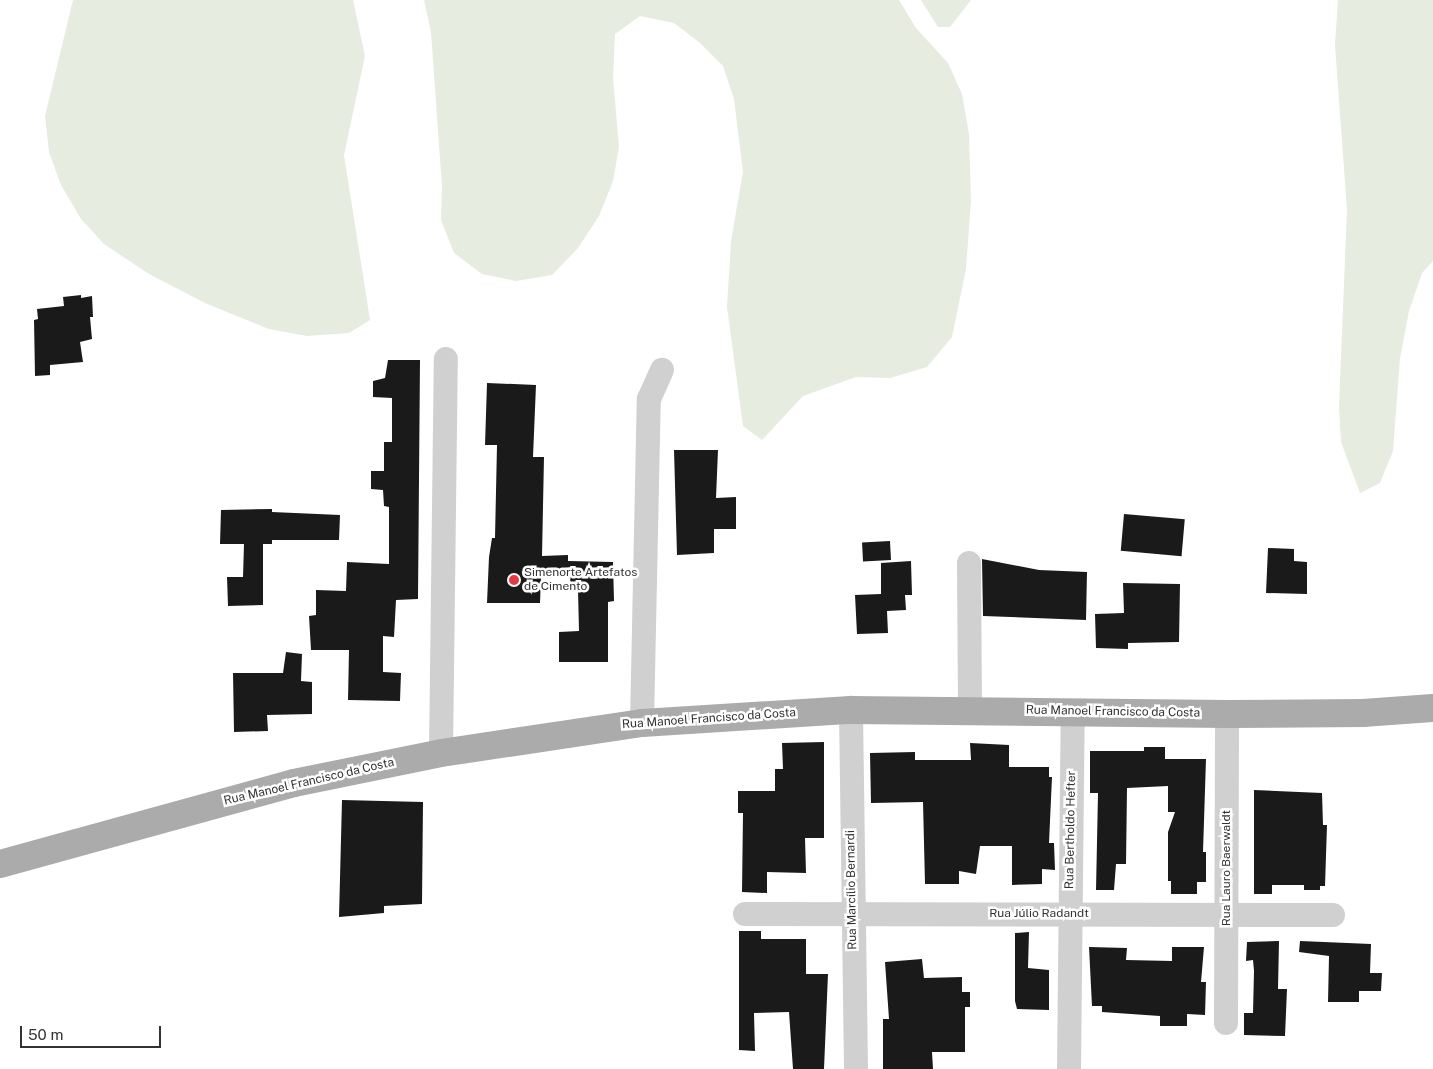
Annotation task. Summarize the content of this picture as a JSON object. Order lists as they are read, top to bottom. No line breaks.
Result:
{"streets":{"main road":["Rua Manoel Francisco da Costa"],"street":["Rua Bertholdo Hefter","Rua Lauro Baerwaldt","Rua Marcílio Bernardi","Rua Júlio Radandt"]},"crossings":[["Rua Manoel Francisco da Costa","Rua Bertholdo Hefter"],["Rua Manoel Francisco da Costa","Rua Lauro Baerwaldt"],["Rua Manoel Francisco da Costa","Rua Marcílio Bernardi"],["Rua Bertholdo Hefter","Rua Júlio Radandt"],["Rua Lauro Baerwaldt","Rua Júlio Radandt"],["Rua Marcílio Bernardi","Rua Júlio Radandt"]],"places":["Simenorte Artefatos de Cimento"],"scale_bar":"50 m"}
